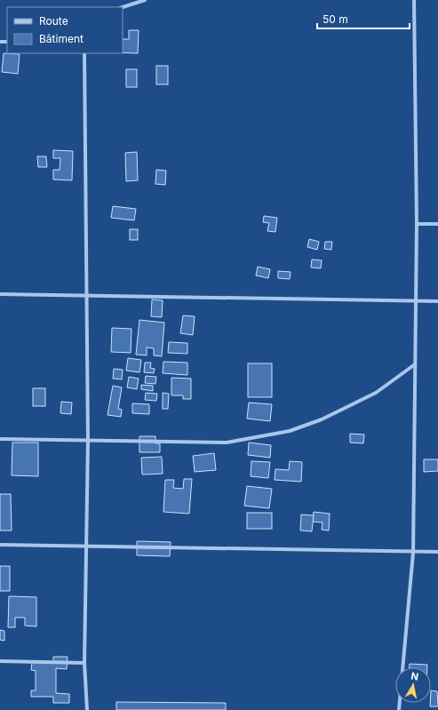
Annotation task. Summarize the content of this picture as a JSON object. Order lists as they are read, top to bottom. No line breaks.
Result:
{"legend":["Route","Bâtiment"],"scale_bar":"50 m","north":"top"}
